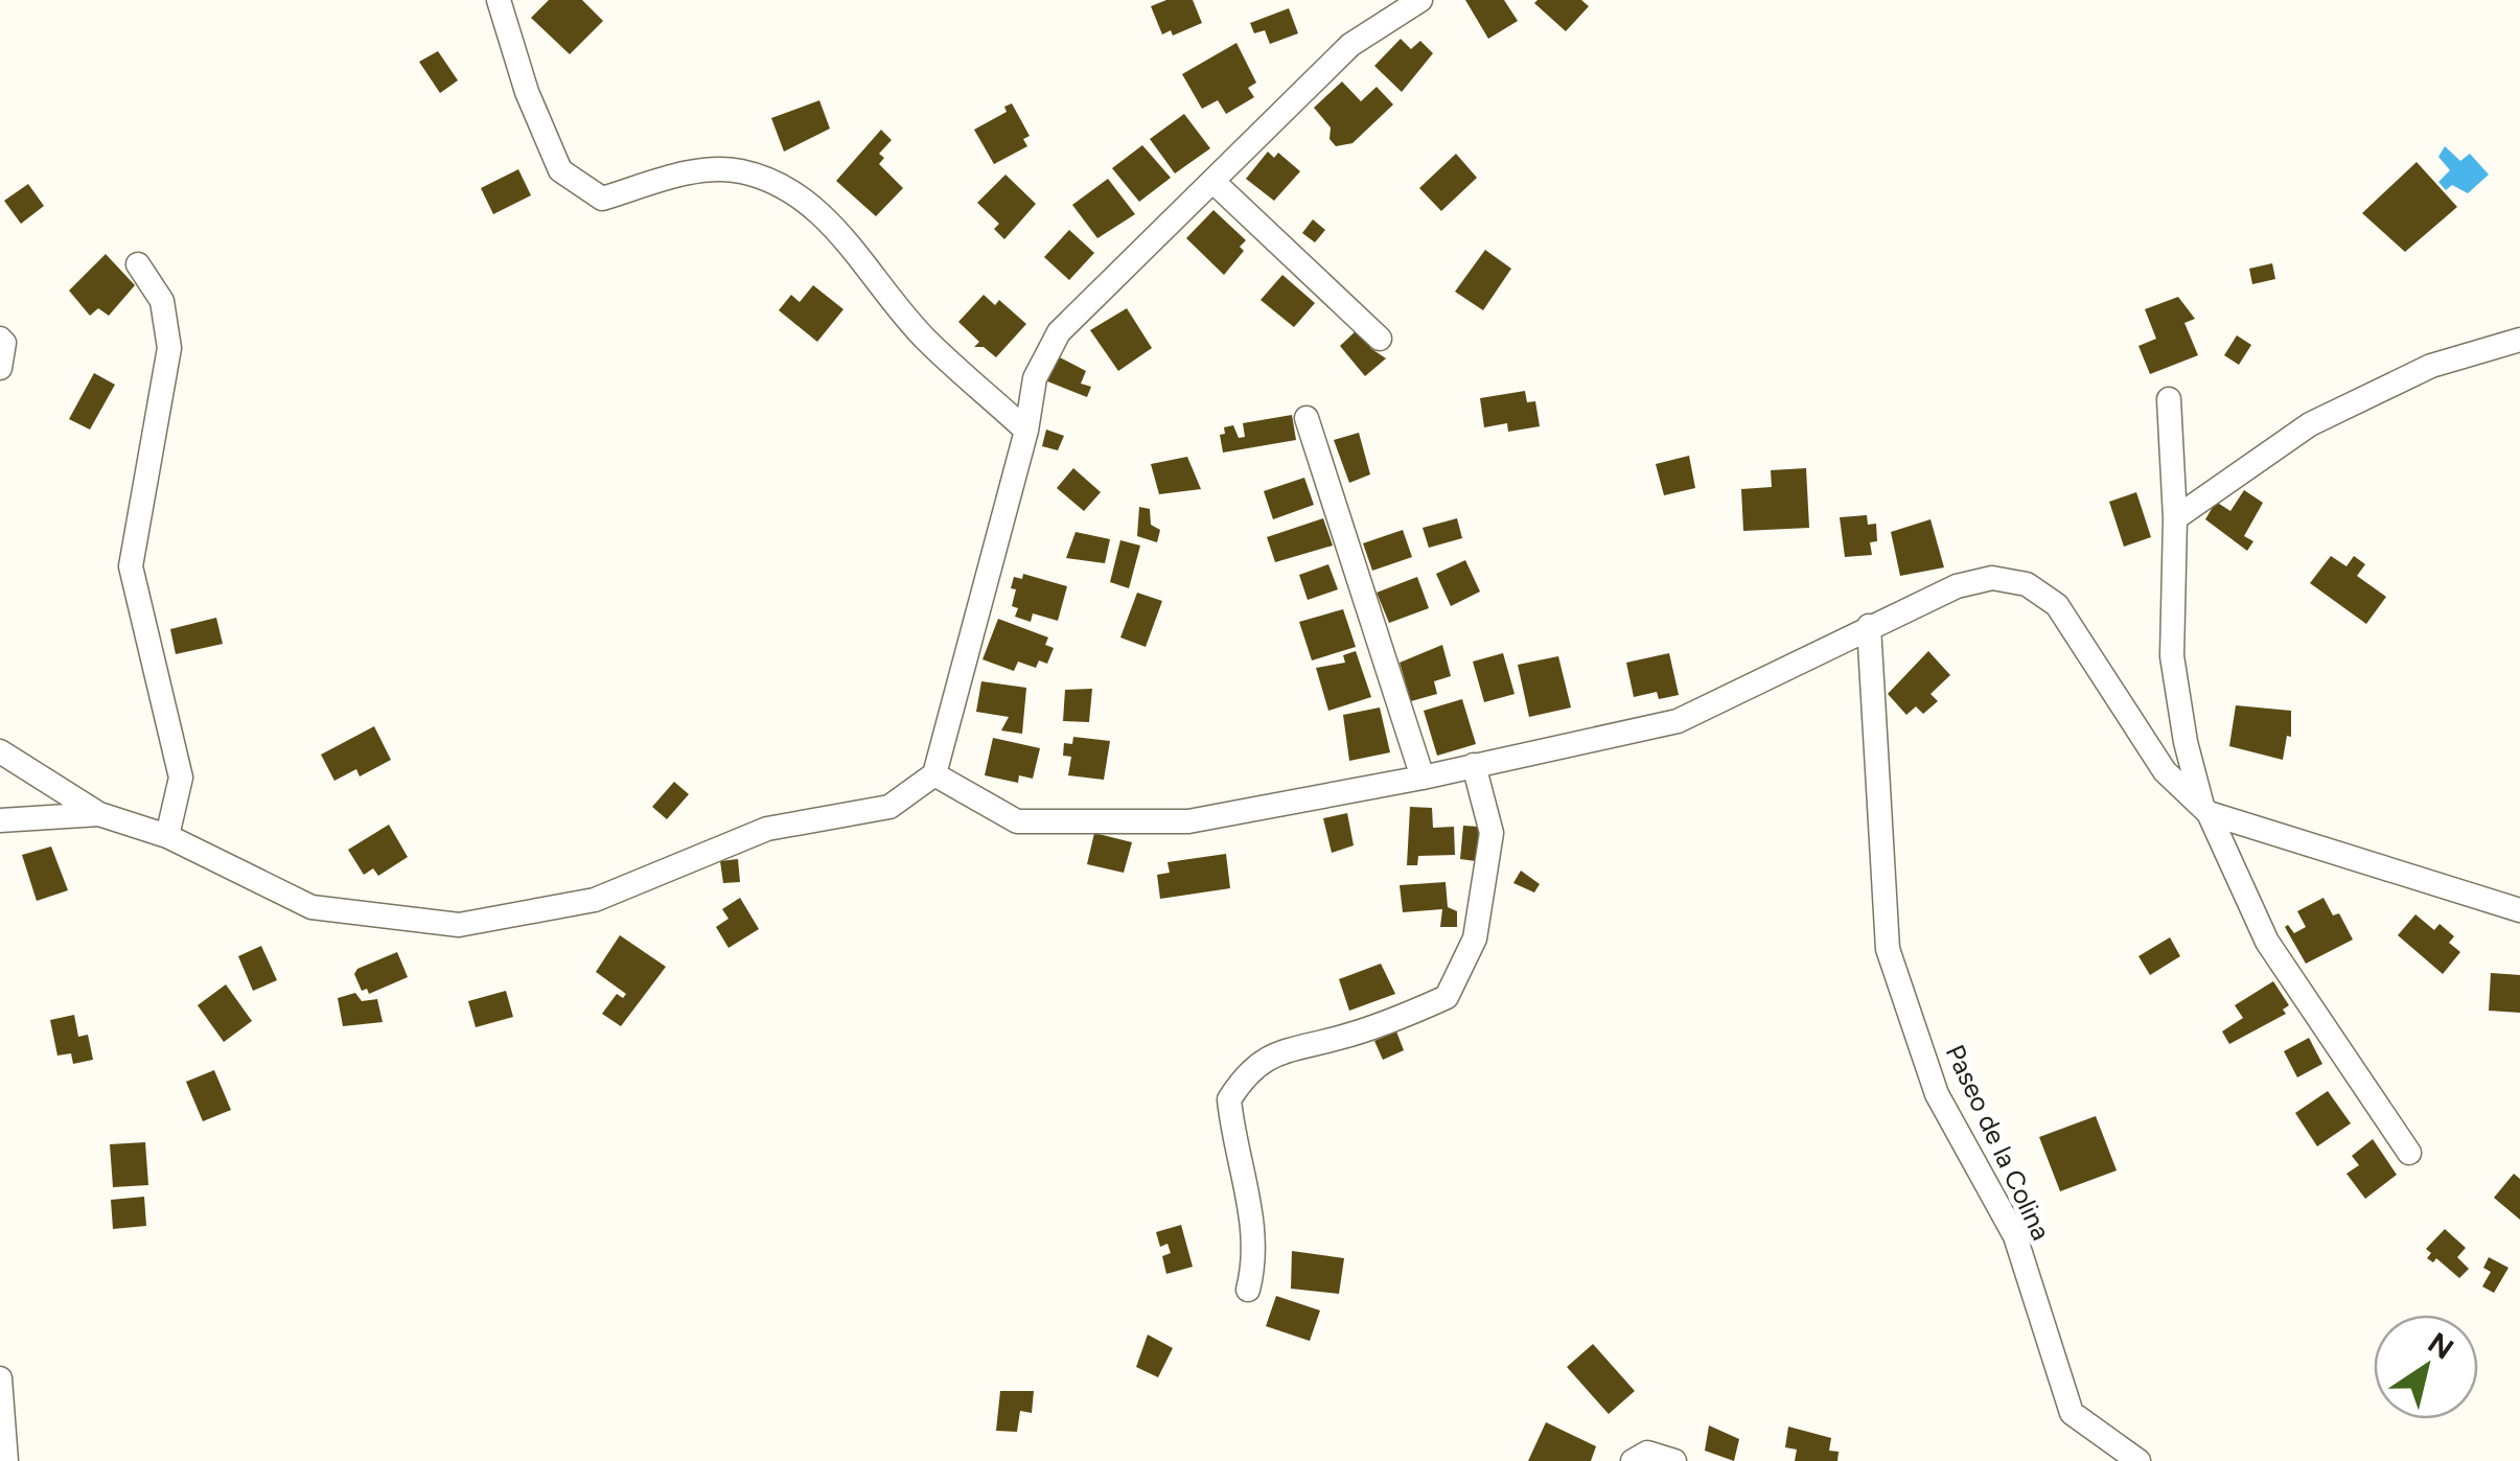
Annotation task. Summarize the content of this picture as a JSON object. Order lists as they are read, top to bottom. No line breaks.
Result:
{"streets":{"street":["Paseo de la Colina"]},"north":"top right"}
